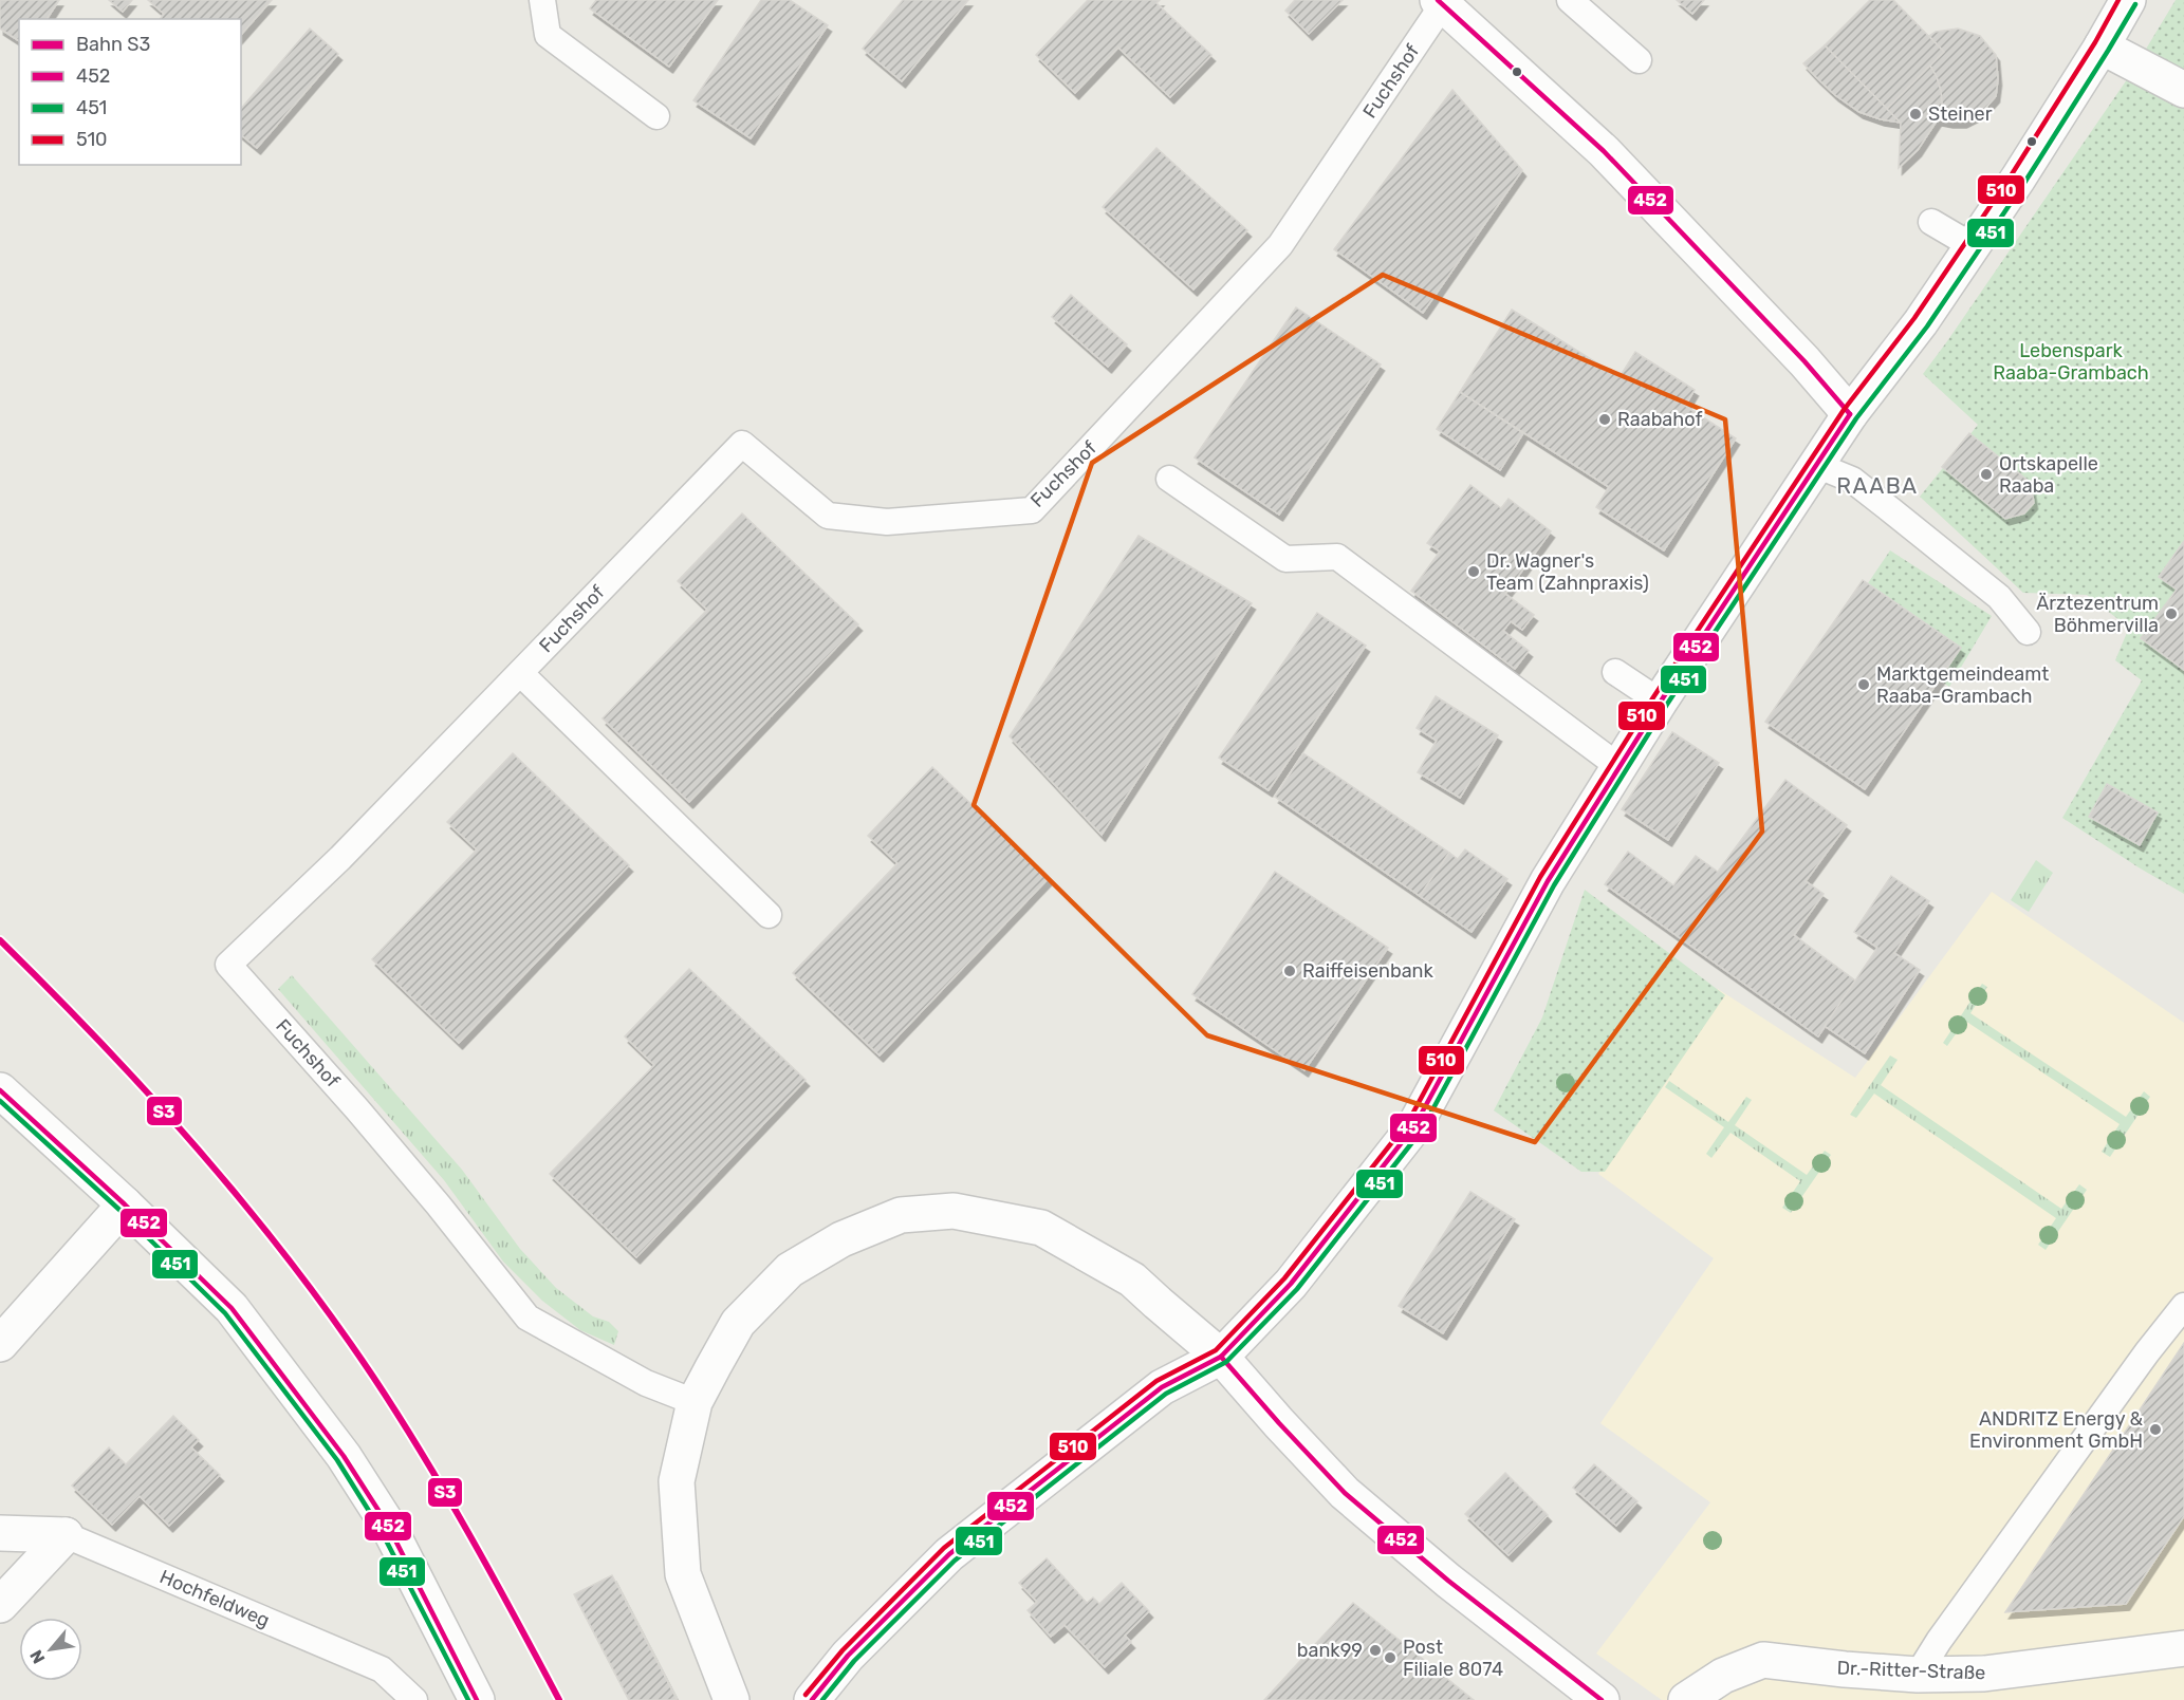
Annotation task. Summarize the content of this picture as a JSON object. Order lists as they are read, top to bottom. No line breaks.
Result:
{"streets":{"street":["Hochfeldweg","Dr.-Ritter-Straße"],"lane":["Fuchshof"]},"districts":["RAABA"],"parks":["Lebenspark Raaba-Grambach"],"places":["Steiner","Raabahof","Ortskapelle Raaba","Dr. Wagner's Team (Zahnpraxis)","Ärztezentrum Böhmervilla","Marktgemeindeamt Raaba-Grambach","Raiffeisenbank","ANDRITZ Energy & Environment GmbH","bank99","Post Filiale 8074"],"lines":["transit line 452","transit line 510","transit line 451","rail line S3"],"legend":["Bahn S3","452","451","510"],"north":"bottom left"}
